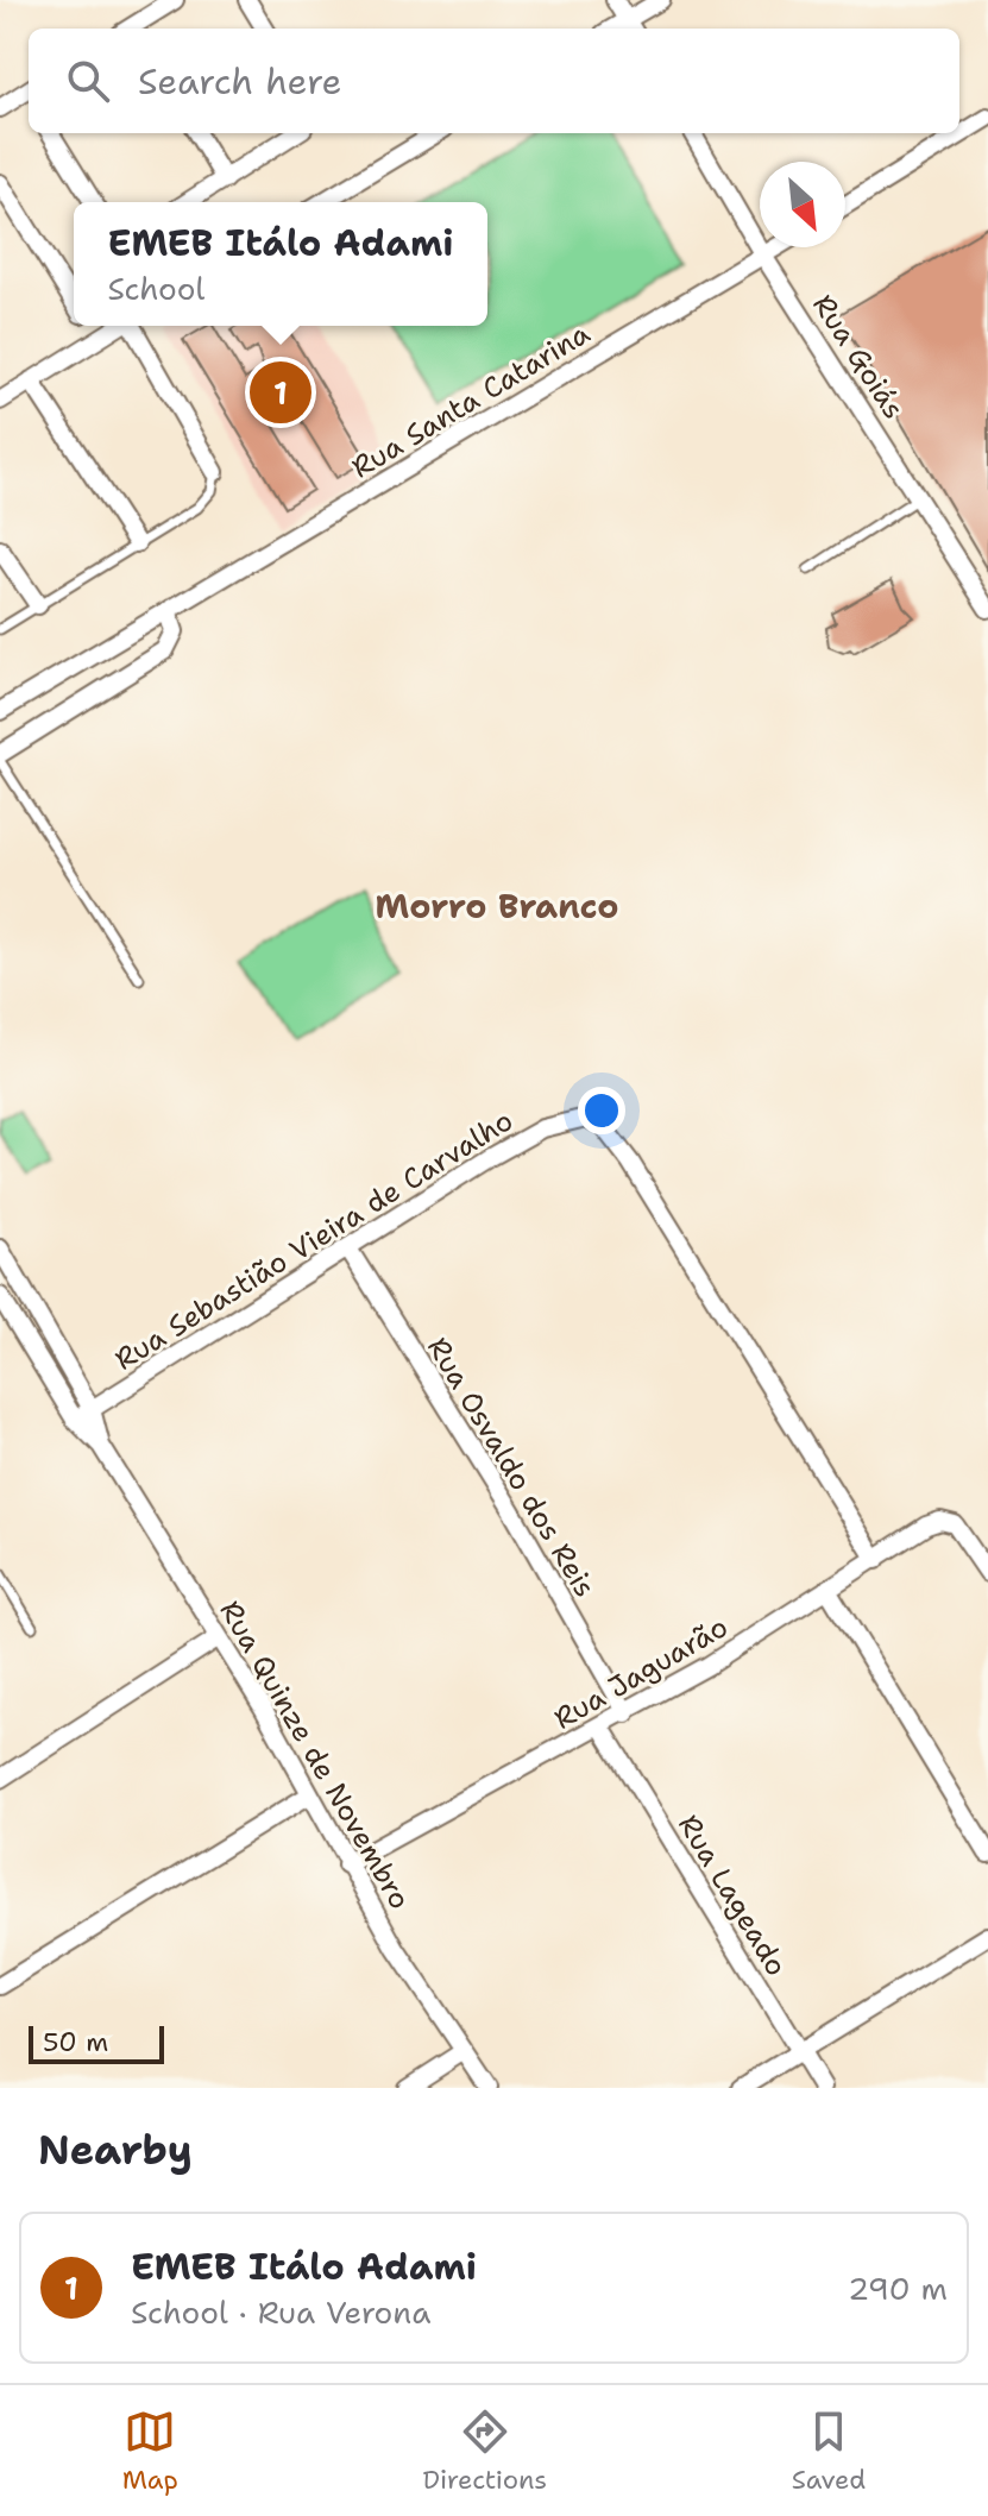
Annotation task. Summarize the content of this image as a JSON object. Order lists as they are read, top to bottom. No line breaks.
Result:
{"streets":{"street":["Rua Goiás","Rua Santa Catarina","Rua Sebastião Vieira de Carvalho","Rua Osvaldo dos Reis","Rua Jaguarão","Rua Quinze de Novembro","Rua Lageado"]},"crossings":[["Rua Goiás","Rua Santa Catarina"],["Rua Sebastião Vieira de Carvalho","Rua Osvaldo dos Reis"],["Rua Sebastião Vieira de Carvalho","Rua Jaguarão"],["Rua Sebastião Vieira de Carvalho","Rua Quinze de Novembro"],["Rua Osvaldo dos Reis","Rua Jaguarão"],["Rua Jaguarão","Rua Quinze de Novembro"],["Rua Jaguarão","Rua Lageado"]],"districts":["Morro Branco"],"scale_bar":"50 m","north":"bottom right","page":{"search":"Search here","popup":["EMEB Itálo Adami","School"],"pins":"1","scale":"50 m","heading":"Nearby","list":[{"mark":"1","name":"EMEB Itálo Adami","note":"School · Rua Verona","value":"290 m"}],"nav":["Map","Directions","Saved"]}}
